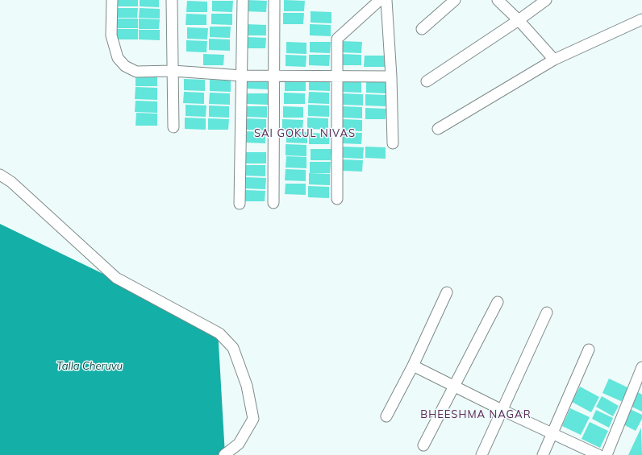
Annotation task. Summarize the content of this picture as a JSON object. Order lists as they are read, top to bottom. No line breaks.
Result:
{"districts":["SAI GOKUL NIVAS","BHEESHMA NAGAR"],"water":["Talla Cheruvu"]}
